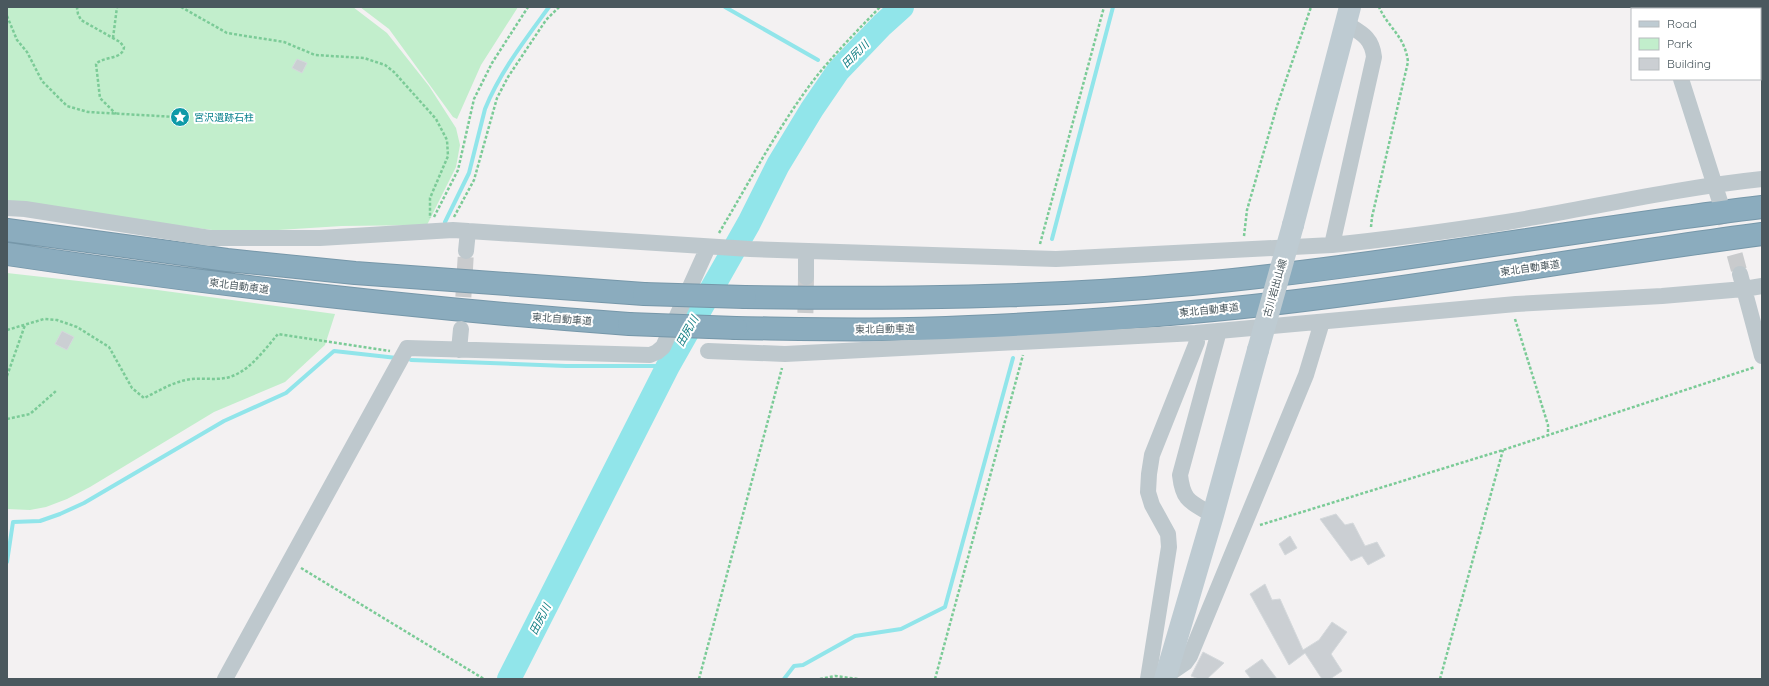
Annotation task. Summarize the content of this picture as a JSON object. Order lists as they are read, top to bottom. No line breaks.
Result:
{"streets":{"highway":["東北自動車道"],"street":["古川岩出山線"]},"water":["田尻川"],"places":{"place":["宮沢遺跡石柱"]},"legend":["Road","Park","Building"]}
